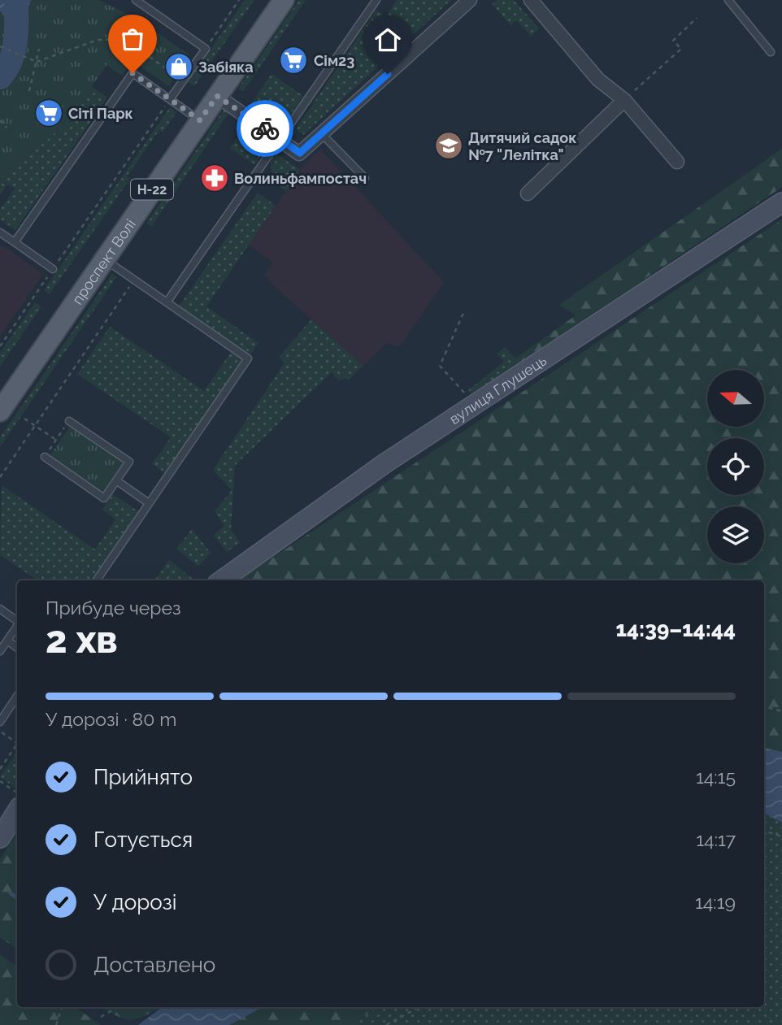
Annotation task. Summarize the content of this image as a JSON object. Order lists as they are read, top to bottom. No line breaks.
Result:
{"streets":{"main road":["Н-22","проспект Волі"],"street":["вулиця Глушець"]},"places":{"supermarket":["Сім23","Сіті Парк"],"shop":["Забіяка"],"school or university":["Дитячий садок №7 \"Лелітка\""],"pharmacy":["Волиньфампостач"]},"north":"left","page":{"heading":["2 хв","Прибуде через","14:39–14:44"],"bar":"У дорозі · 80 m","list":[["Прийнято","14:15"],["Готується","14:17"],["У дорозі","14:19"],"Доставлено"]}}
